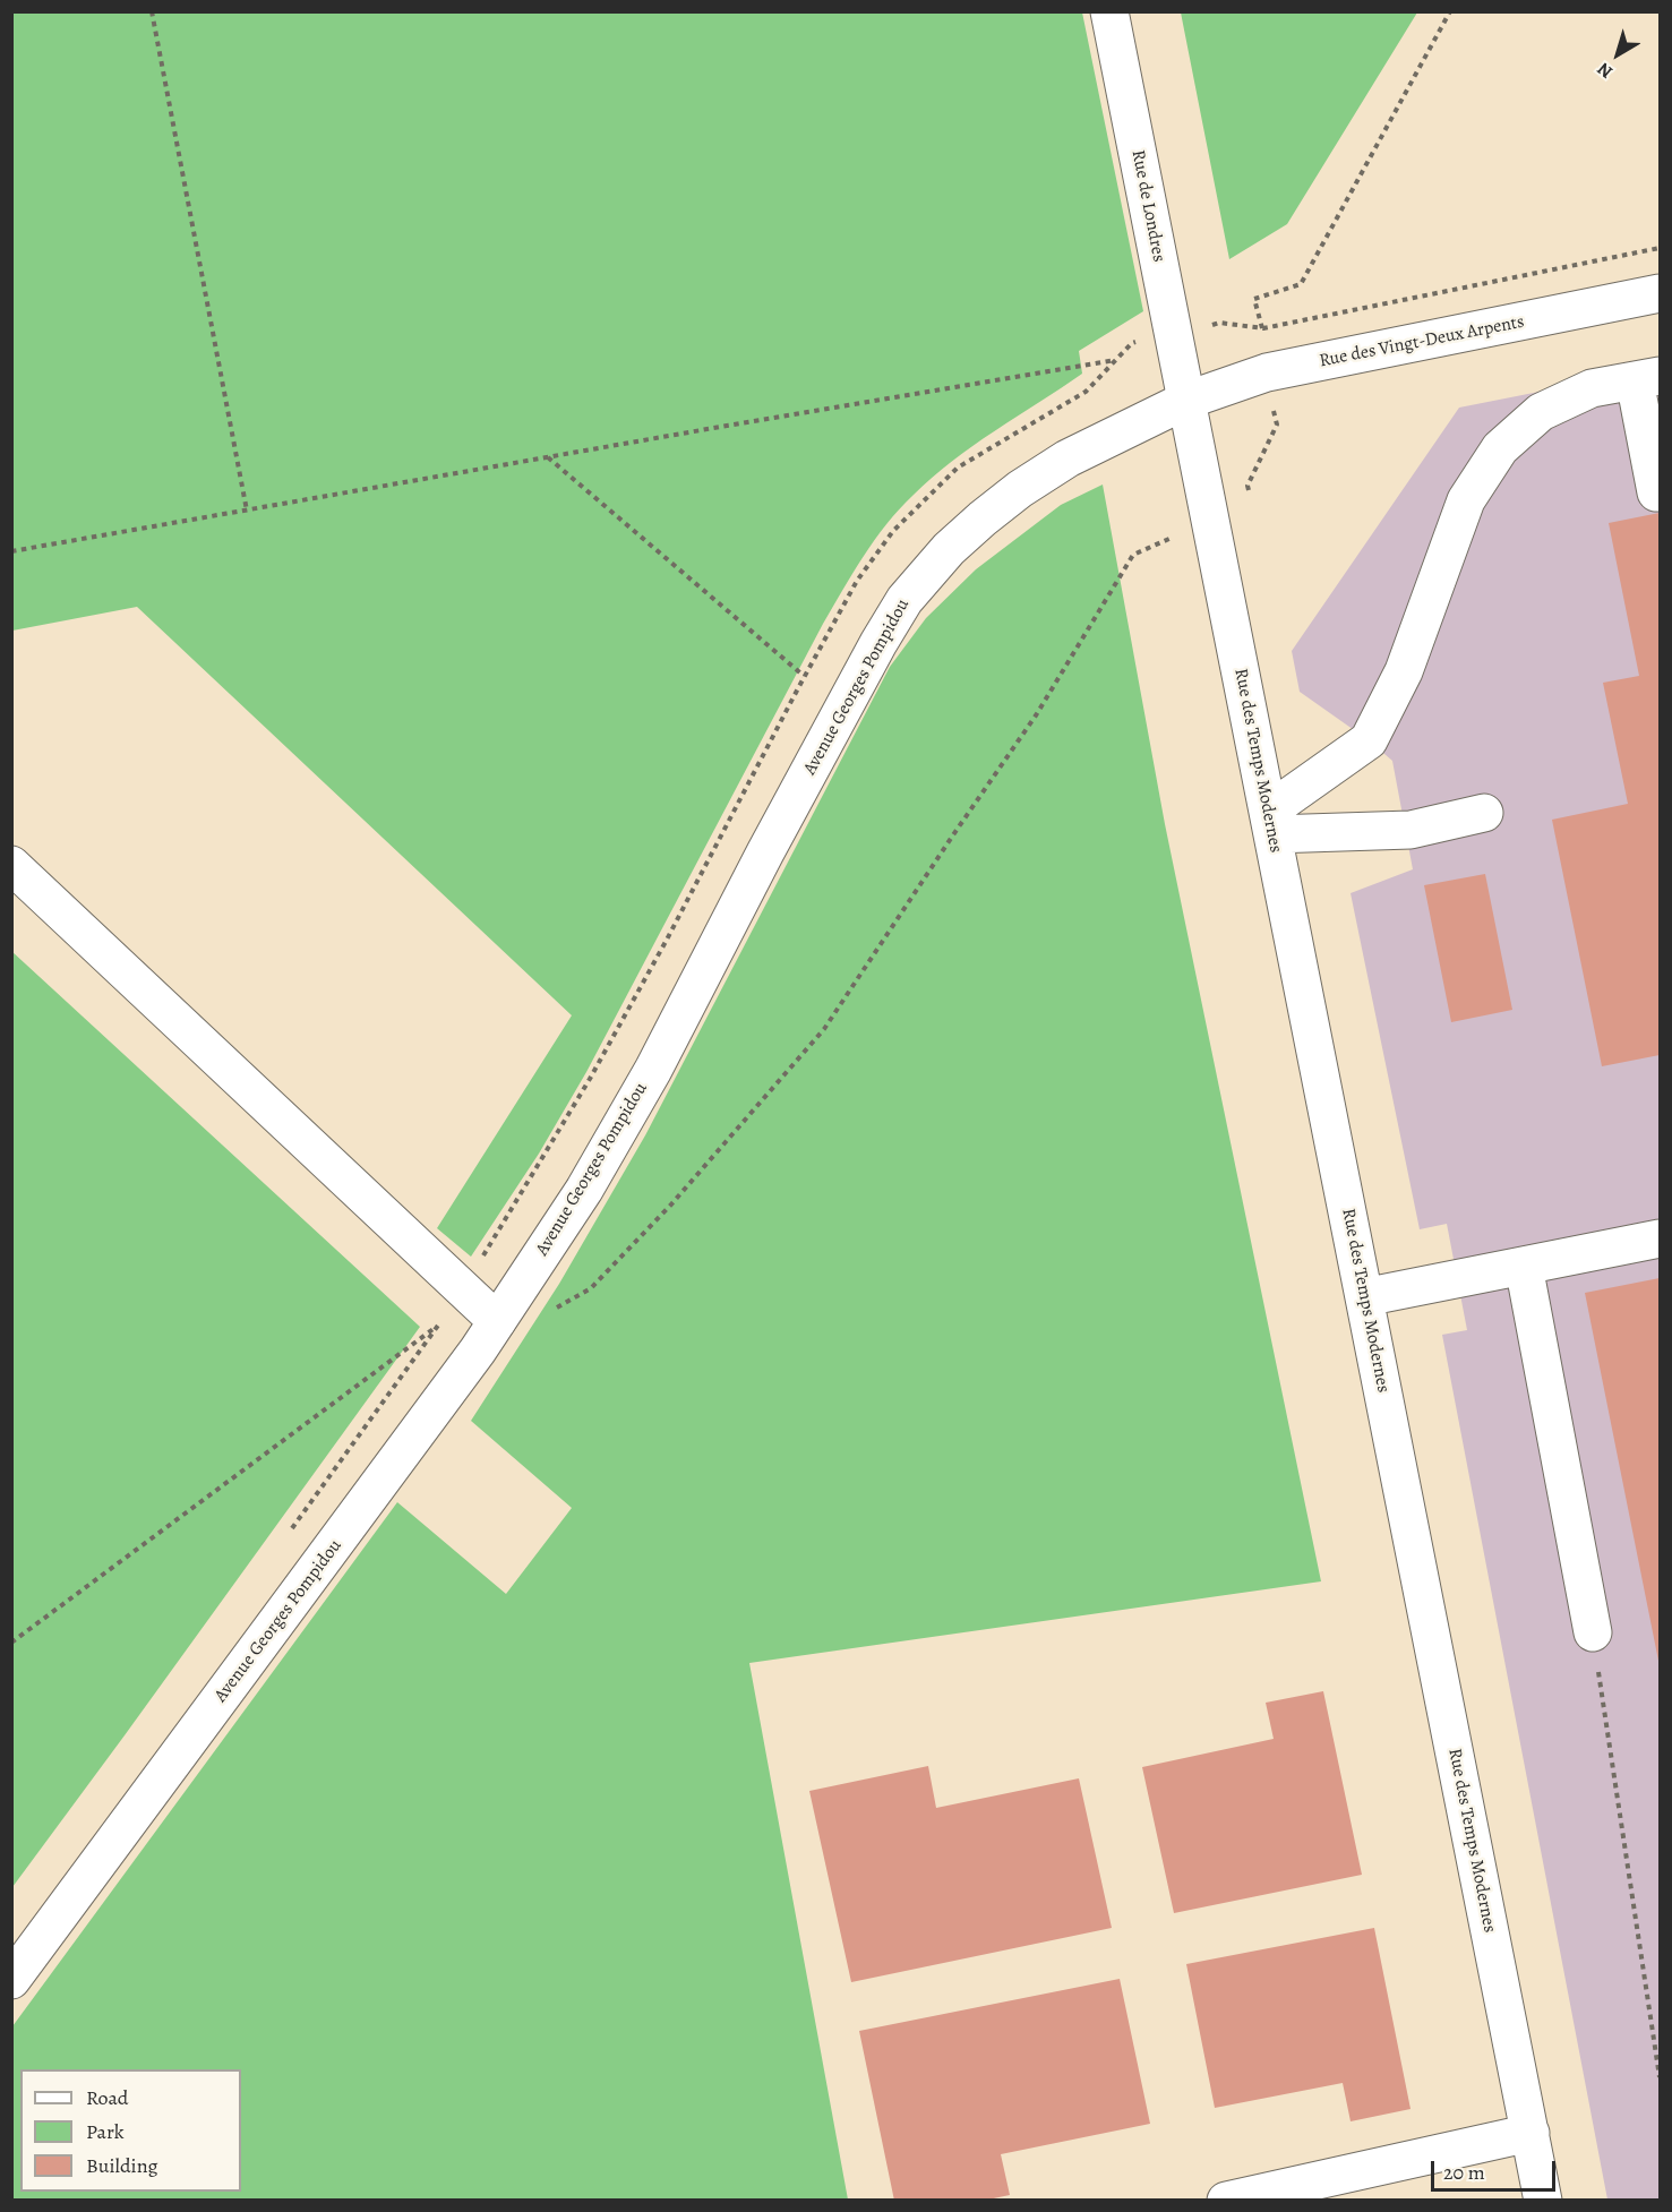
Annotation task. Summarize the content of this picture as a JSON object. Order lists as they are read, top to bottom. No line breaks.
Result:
{"streets":{"main road":["Rue de Londres","Rue des Vingt-Deux Arpents","Avenue Georges Pompidou","Rue des Temps Modernes"]},"crossings":[["Rue de Londres","Rue des Vingt-Deux Arpents"],["Rue de Londres","Avenue Georges Pompidou"],["Rue de Londres","Rue des Temps Modernes"],["Rue des Vingt-Deux Arpents","Avenue Georges Pompidou"],["Rue des Vingt-Deux Arpents","Rue des Temps Modernes"],["Avenue Georges Pompidou","Rue des Temps Modernes"]],"legend":["Road","Park","Building"],"scale_bar":"20 m","north":"bottom left"}
